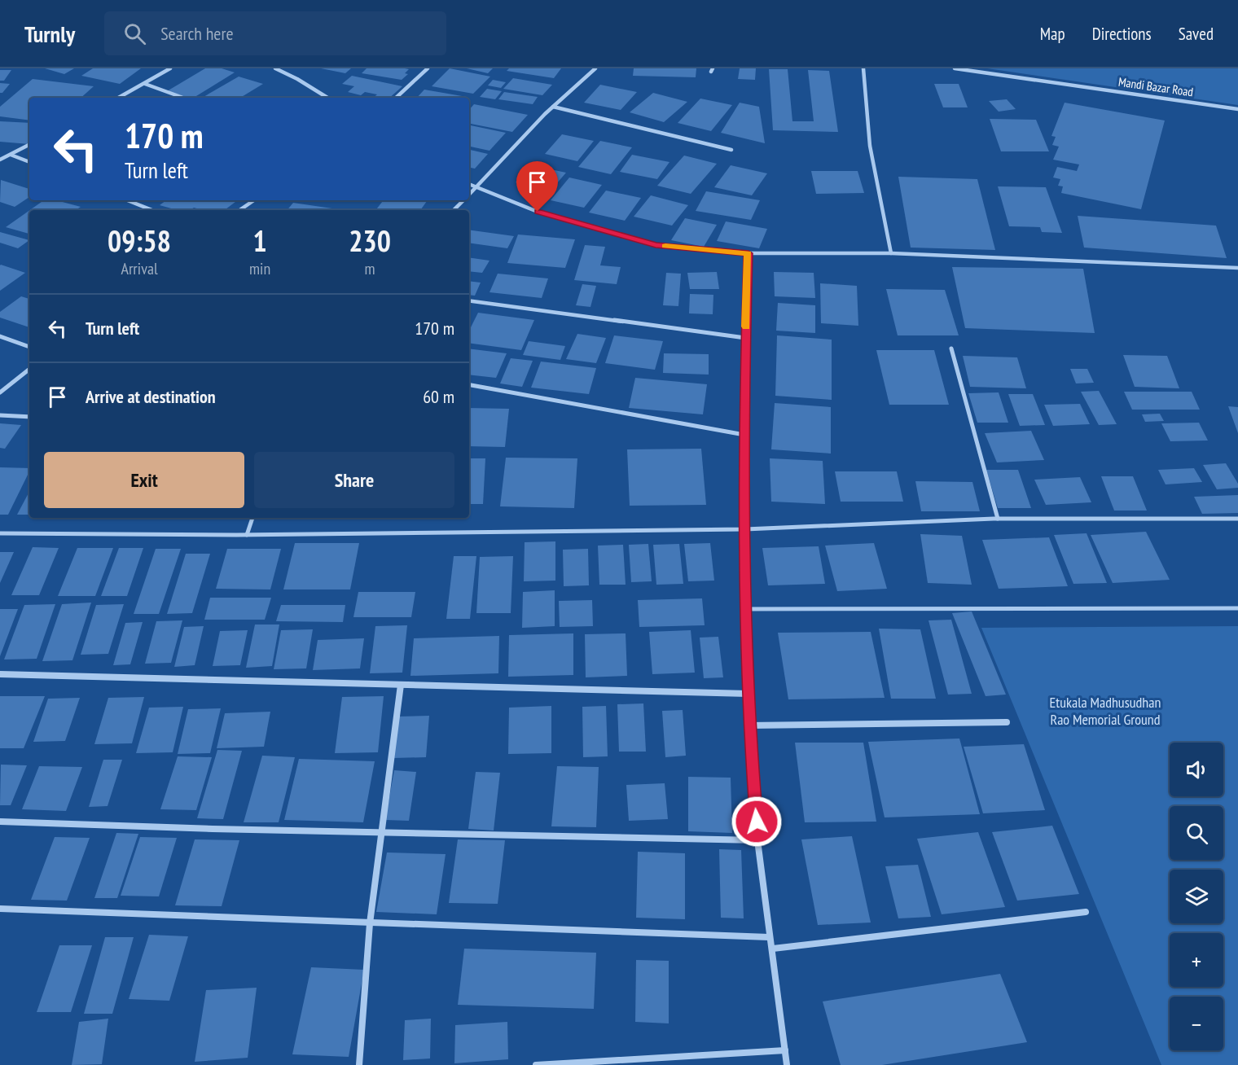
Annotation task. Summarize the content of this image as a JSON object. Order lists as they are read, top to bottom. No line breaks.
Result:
{"streets":{"street":["Mandi Bazar Road"]},"parks":["Etukala Madhusudhan Rao Memorial Ground"],"page":{"header":"Turnly","search":"Search here","nav":["Map","Directions","Saved"],"turn":["170 m","Turn left"],"eta":["09:58","Arrival","1","min","230","m"],"list":[{"name":"Turn left","value":"170 m"},{"name":"Arrive at destination","value":"60 m"}],"buttons":["Exit","Share"],"map_buttons":["+","−"]}}
